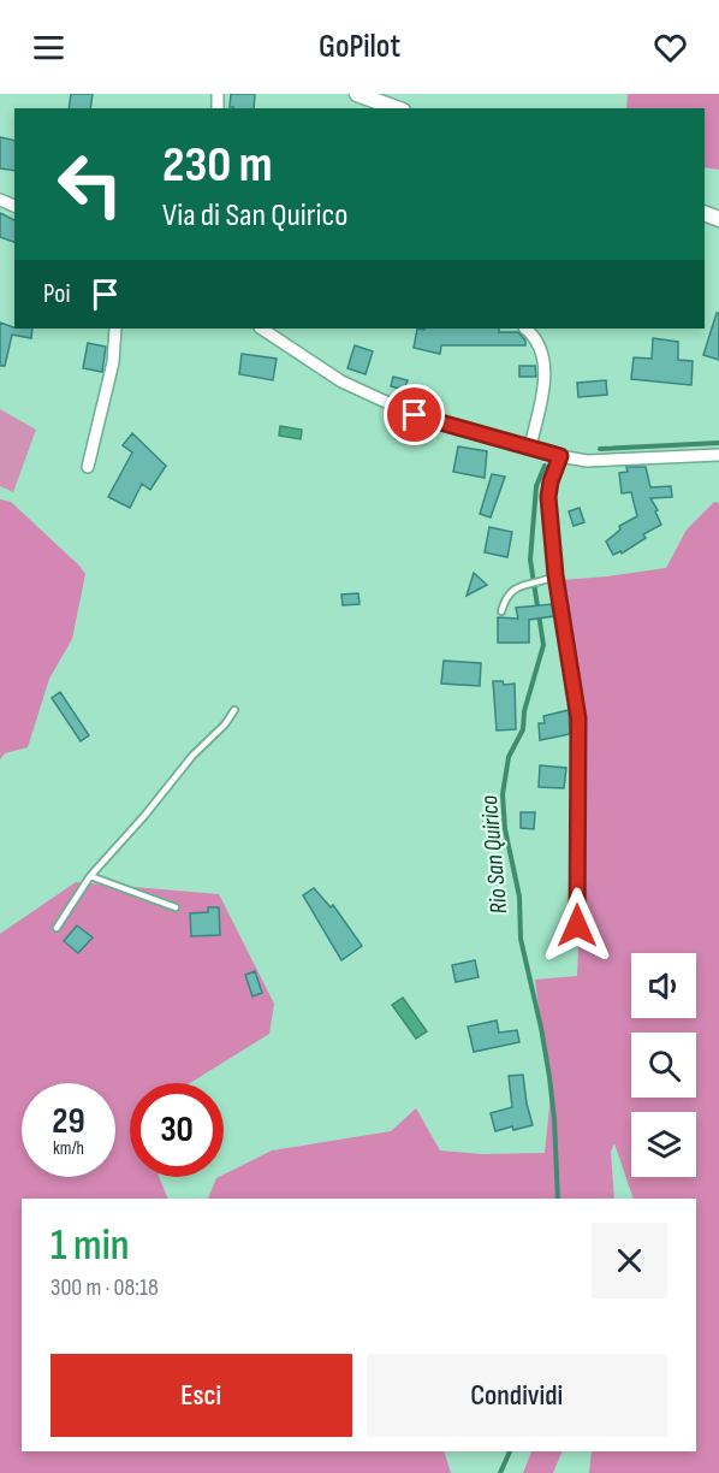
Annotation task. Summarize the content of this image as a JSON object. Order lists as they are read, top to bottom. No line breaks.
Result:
{"water":["Rio San Quirico"],"page":{"header":"GoPilot","turn":["230 m","Via di San Quirico"],"then":"Poi","speed":"29 km/h","limit":"30","heading":["1 min","300 m · 08:18"],"buttons":["Esci","Condividi"]}}
